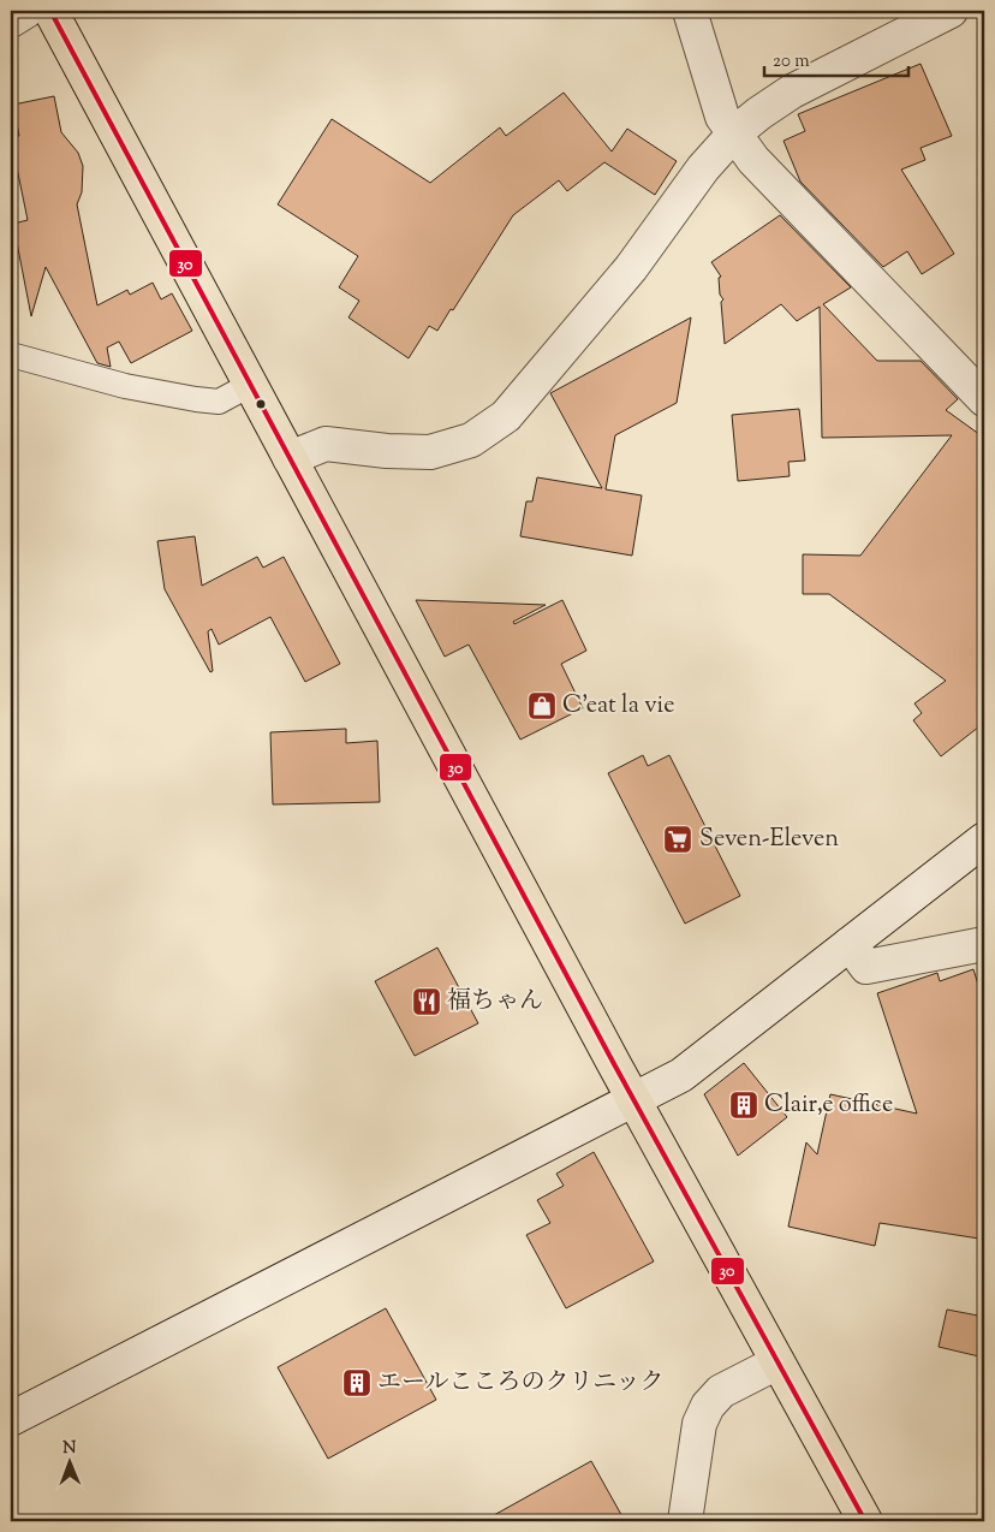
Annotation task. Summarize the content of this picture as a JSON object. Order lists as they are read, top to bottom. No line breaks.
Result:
{"places":{"shop":["C'eat la vie"],"supermarket":["Seven-Eleven"],"restaurant":["福ちゃん"],"building":["Clair,e office","エールこころのクリニック"]},"lines":["transit line 30"],"scale_bar":"20 m","north":"top"}
